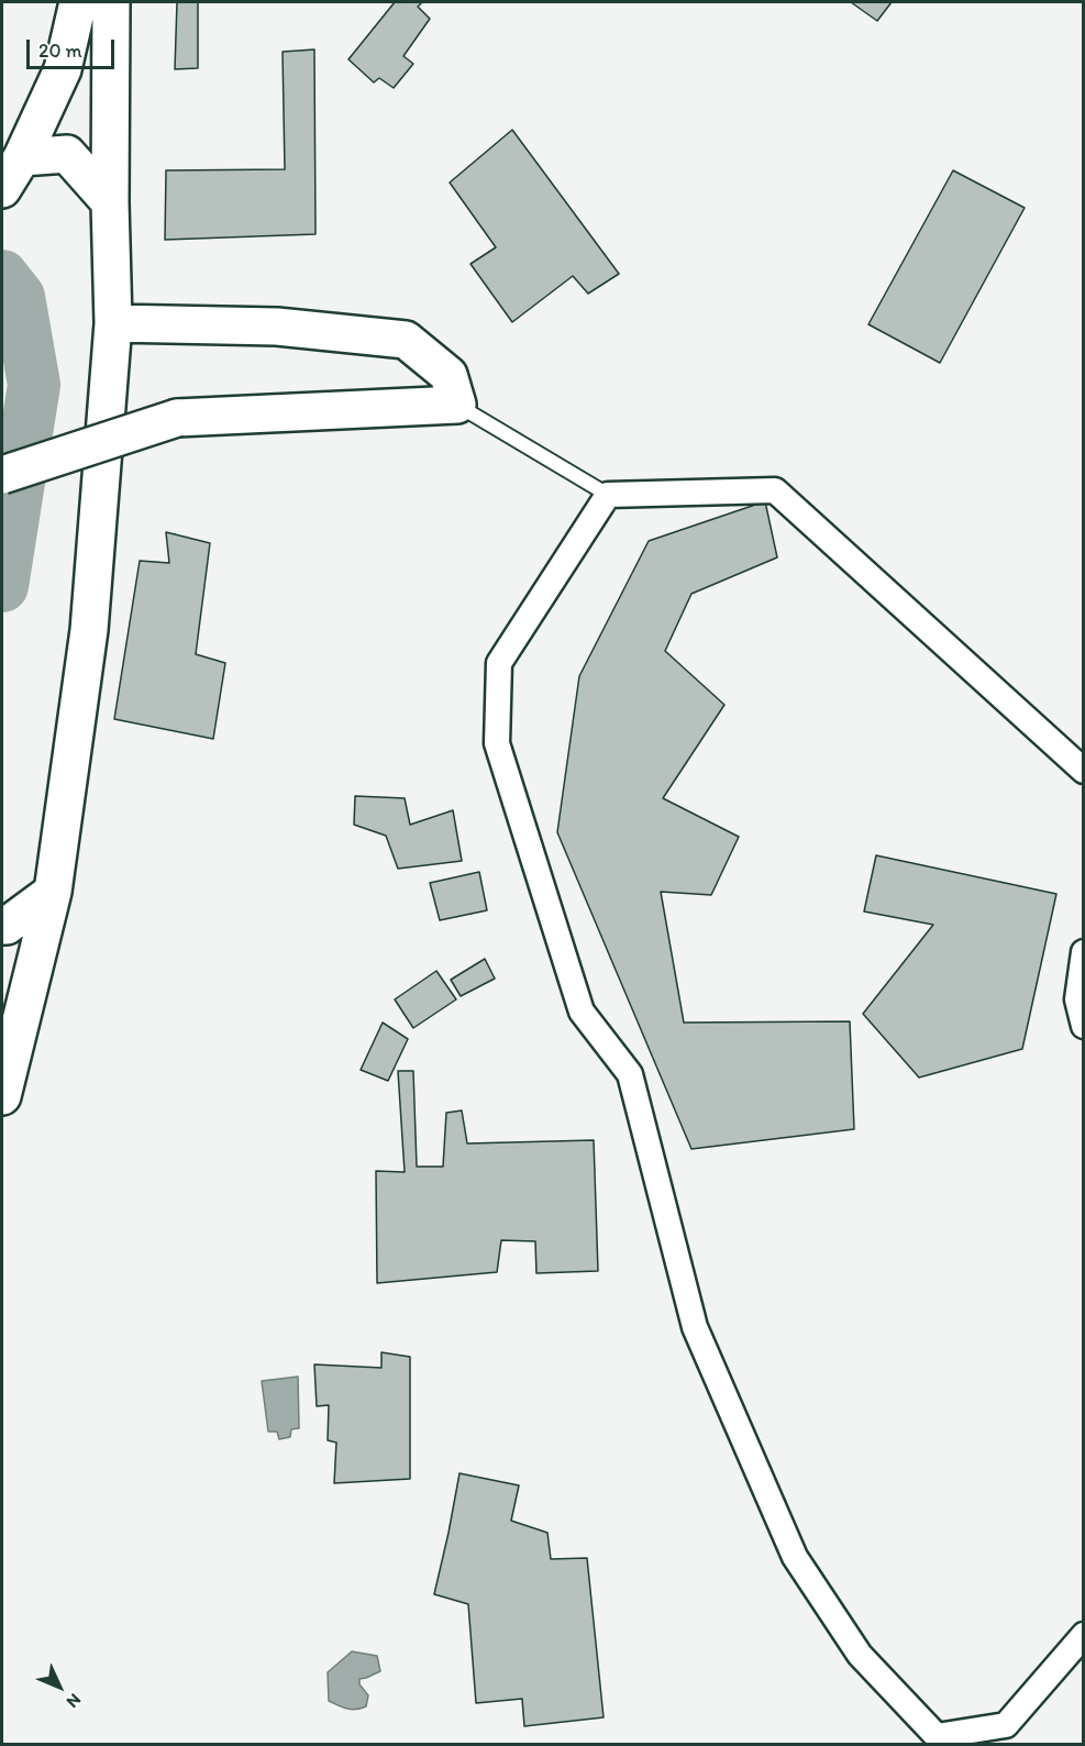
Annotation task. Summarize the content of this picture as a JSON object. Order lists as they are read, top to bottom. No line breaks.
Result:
{"scale_bar":"20 m","north":"bottom right"}
